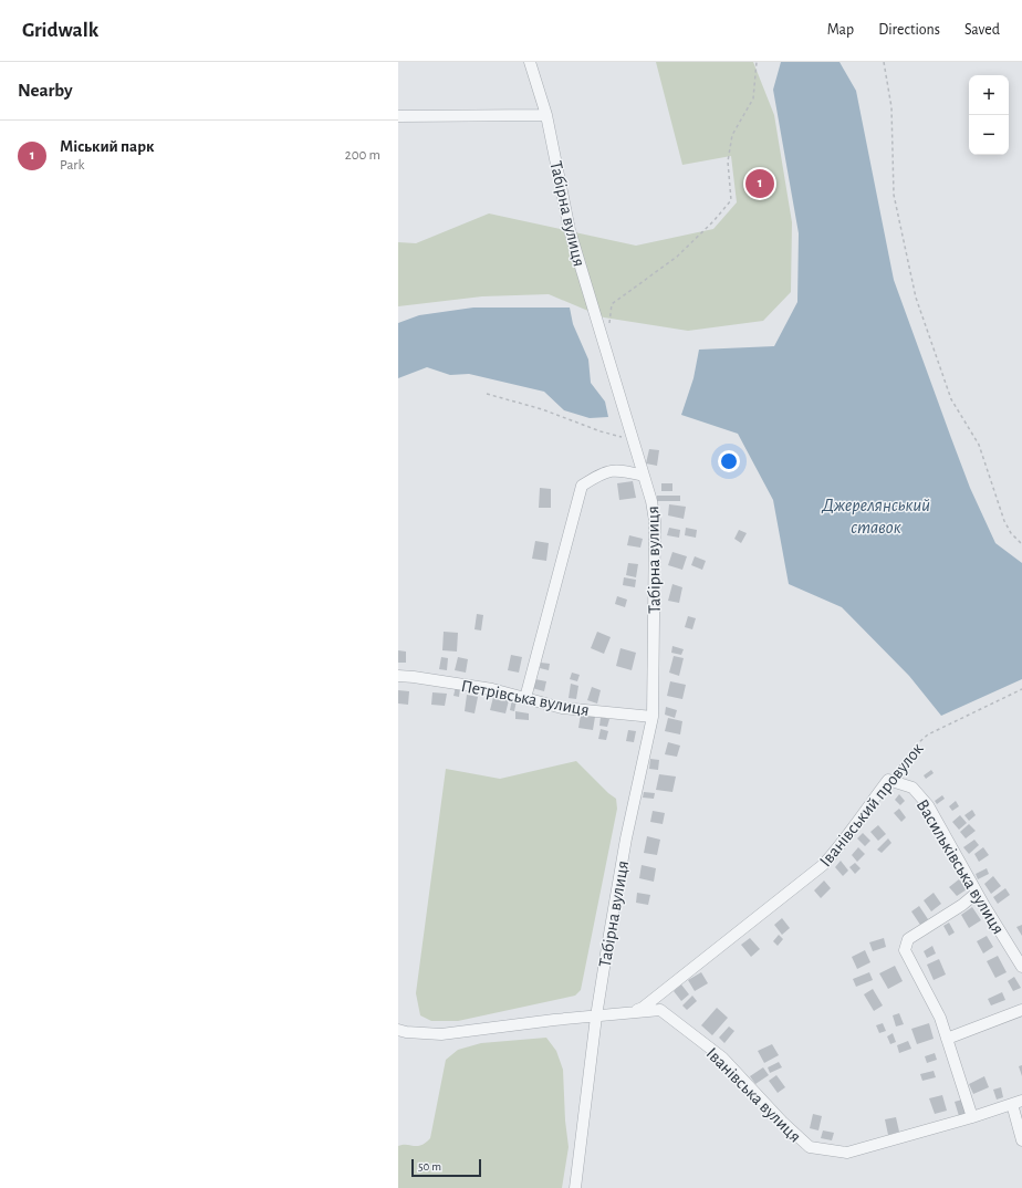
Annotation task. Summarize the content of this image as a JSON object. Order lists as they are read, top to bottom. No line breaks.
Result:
{"streets":{"street":["Табірна вулиця","Петрівська вулиця","Іванівський провулок","Васильківська вулиця","Іванівська вулиця"]},"crossings":[["Табірна вулиця","Петрівська вулиця"],["Табірна вулиця","Іванівська вулиця"],["Іванівський провулок","Васильківська вулиця"],["Іванівський провулок","Іванівська вулиця"]],"water":["Джерелянський ставок"],"scale_bar":"50 m","page":{"header":"Gridwalk","nav":["Map","Directions","Saved"],"heading":"Nearby","map_buttons":["+","−"],"list":[{"mark":"1","name":"Міський парк","note":"Park","value":"200 m"}],"pins":"1","scale":"50 m"}}
